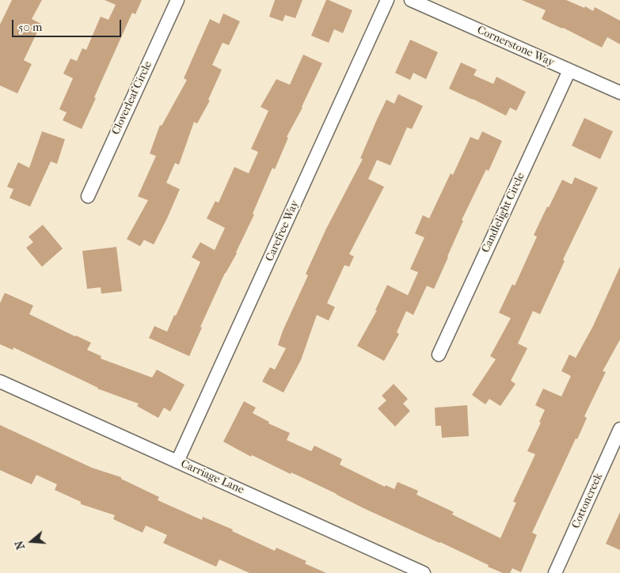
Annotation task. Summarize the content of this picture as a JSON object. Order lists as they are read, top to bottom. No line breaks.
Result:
{"streets":{"street":["Cornerstone Way","Cloverleaf Circle","Candlelight Circle","Carefree Way","Carriage Lane","Cottoncreek"]},"crossings":[["Cornerstone Way","Candlelight Circle"],["Carefree Way","Carriage Lane"]],"scale_bar":"50 m","north":"left"}
